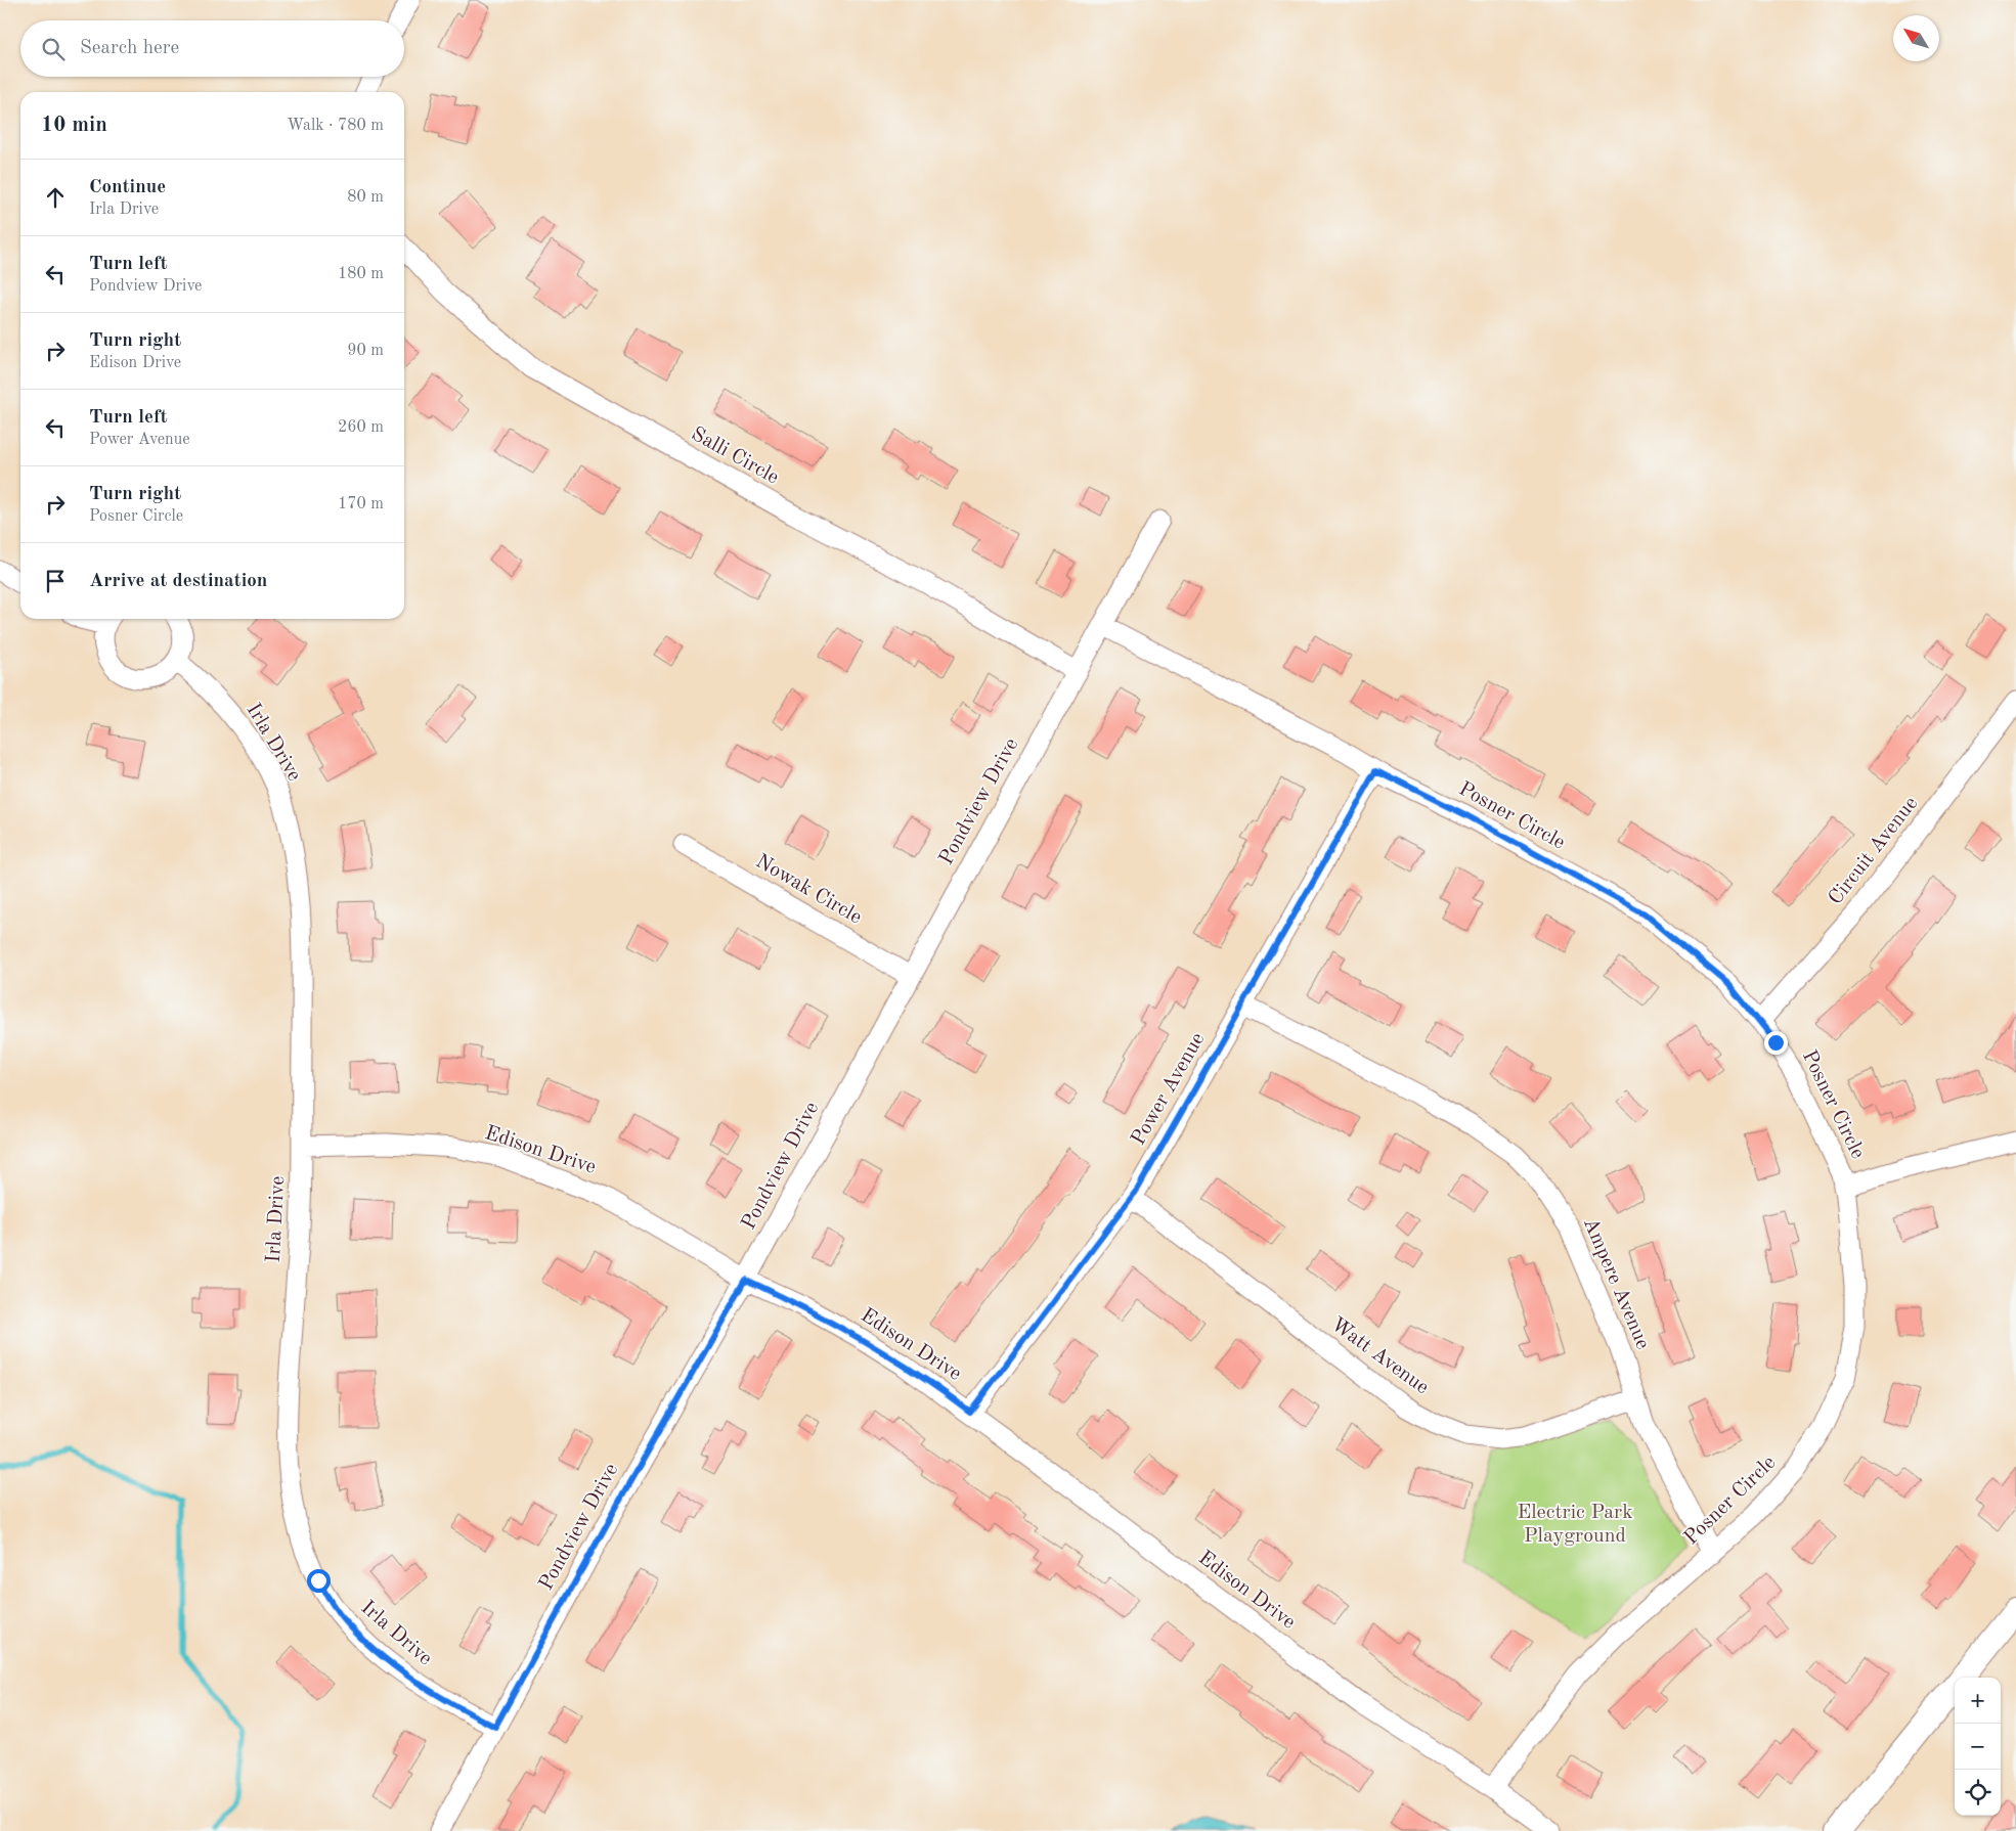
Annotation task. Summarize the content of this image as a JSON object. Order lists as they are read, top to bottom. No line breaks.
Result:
{"streets":{"street":["Salli Circle","Irla Drive","Pondview Drive","Posner Circle","Circuit Avenue","Nowak Circle","Power Avenue","Edison Drive","Ampere Avenue","Watt Avenue"]},"crossings":[["Salli Circle","Pondview Drive"],["Irla Drive","Pondview Drive"],["Irla Drive","Edison Drive"],["Pondview Drive","Posner Circle"],["Pondview Drive","Nowak Circle"],["Pondview Drive","Edison Drive"],["Posner Circle","Circuit Avenue"],["Posner Circle","Power Avenue"],["Posner Circle","Edison Drive"],["Posner Circle","Ampere Avenue"],["Power Avenue","Edison Drive"],["Power Avenue","Ampere Avenue"],["Power Avenue","Watt Avenue"],["Ampere Avenue","Watt Avenue"]],"parks":["Electric Park Playground"],"north":"top left","page":{"search":"Search here","heading":["10 min","Walk · 780 m"],"list":[["Continue","Irla Drive","80 m"],["Turn left","Pondview Drive","180 m"],["Turn right","Edison Drive","90 m"],["Turn left","Power Avenue","260 m"],["Turn right","Posner Circle","170 m"],"Arrive at destination"],"map_buttons":["+","−"]}}
